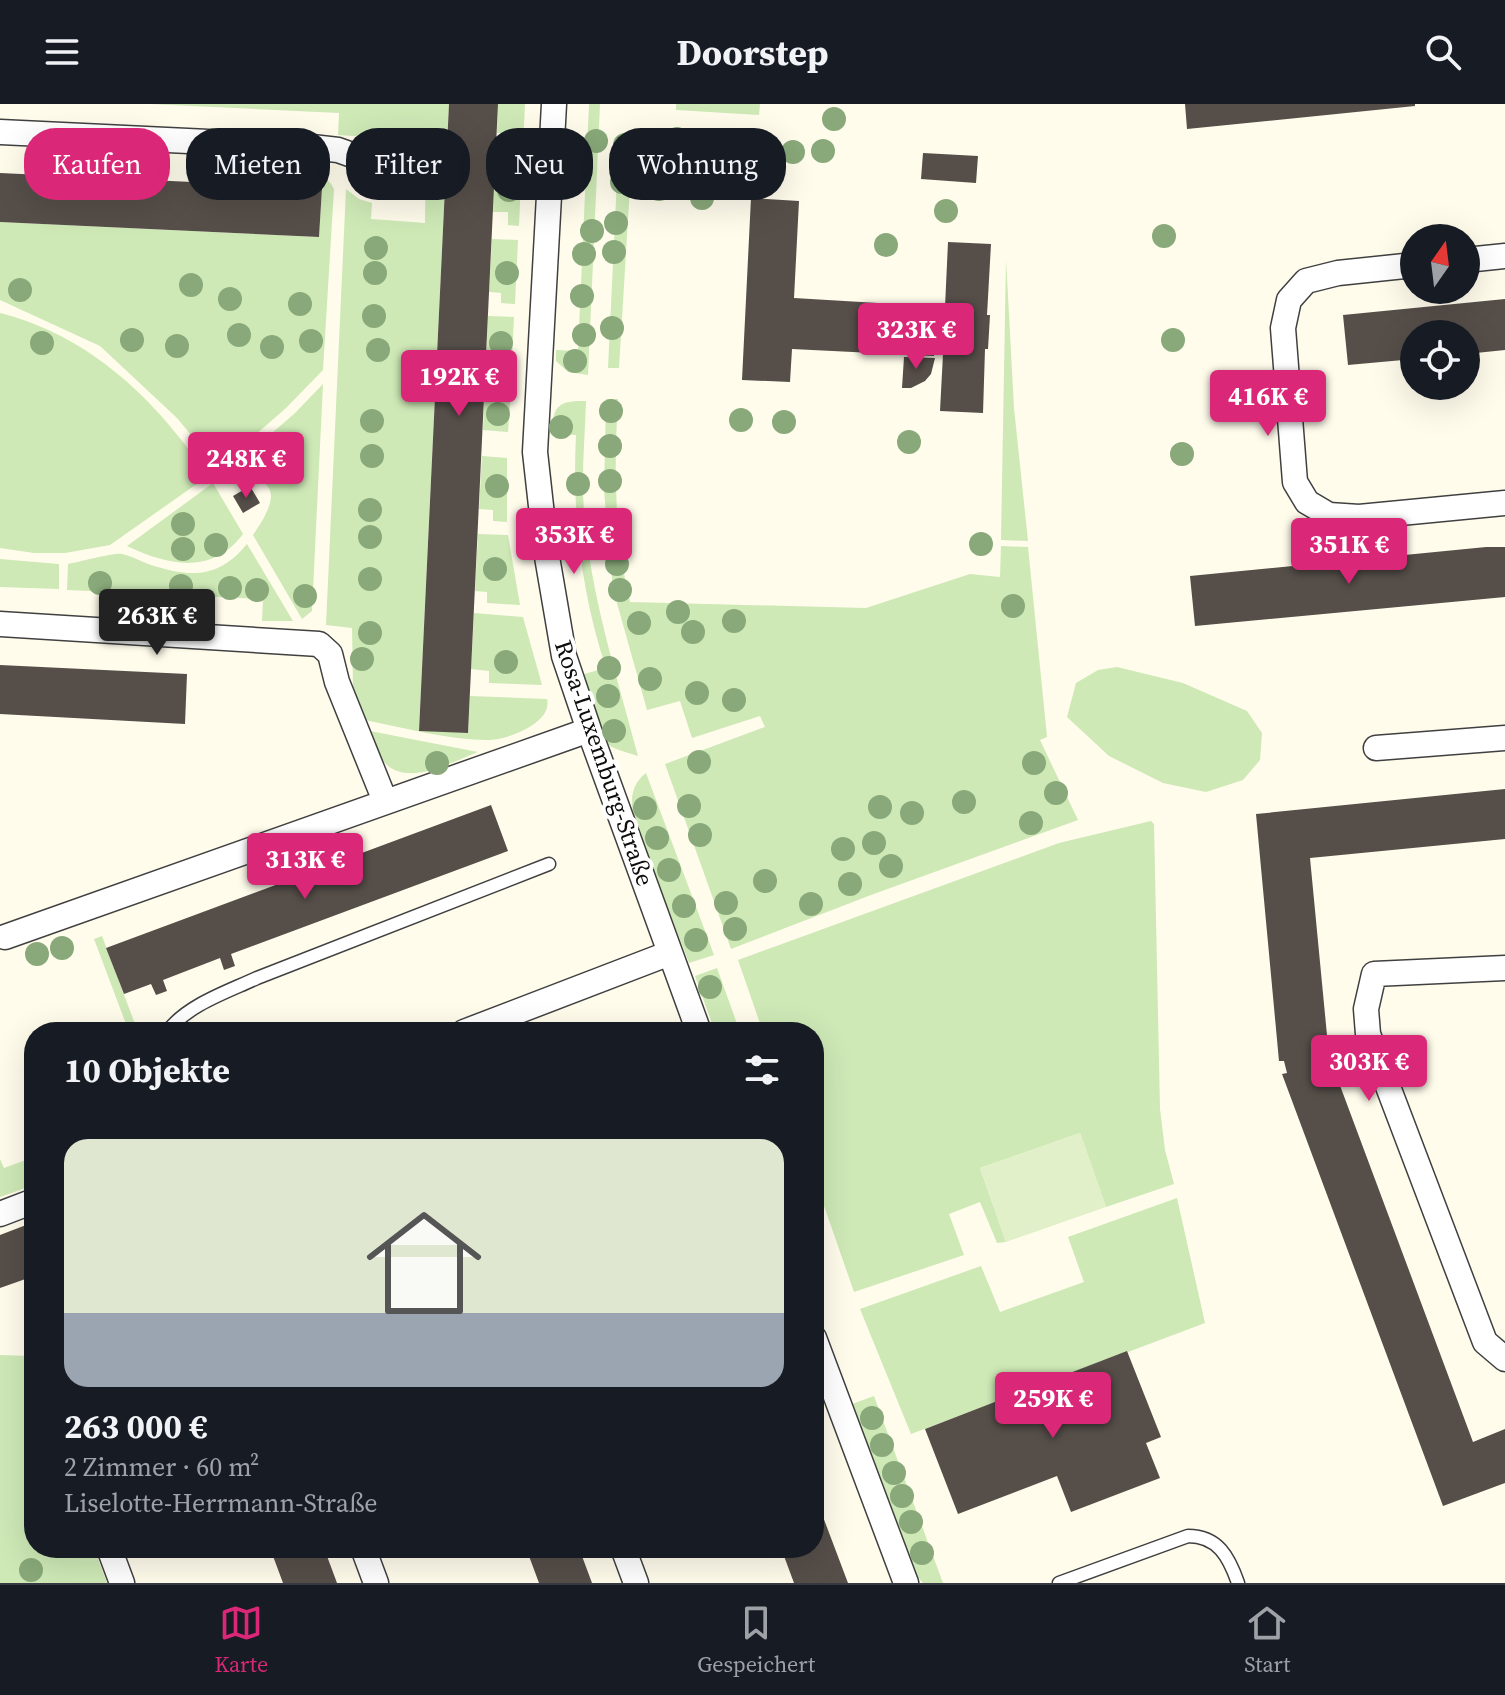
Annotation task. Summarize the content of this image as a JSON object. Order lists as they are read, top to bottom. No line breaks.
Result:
{"streets":{"street":["Rosa-Luxemburg-Straße"]},"north":"top","page":{"header":"Doorstep","chip":["Kaufen","Mieten","Filter","Neu","Wohnung"],"price":["323K €","192K €","416K €","248K €","353K €","351K €","263K €","313K €","303K €","259K €"],"heading":"10 Objekte","list":[{"name":"263 000 €","note":"2 Zimmer · 60 m² · Liselotte-Herrmann-Straße"}],"tabs":["Karte","Gespeichert","Start"]}}
